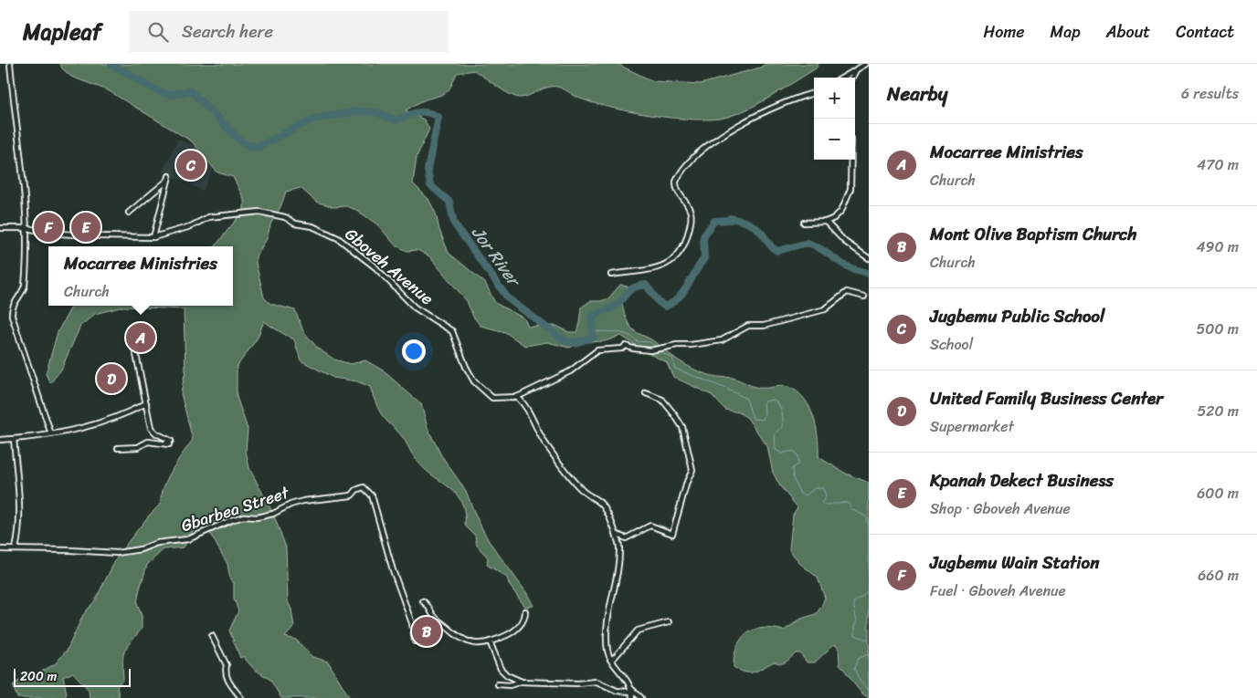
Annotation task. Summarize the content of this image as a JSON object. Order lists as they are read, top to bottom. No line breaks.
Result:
{"streets":{"street":["Gboveh Avenue","Gbarbea Street"]},"water":["Jor River"],"scale_bar":"200 m","page":{"header":"Mapleaf","search":"Search here","nav":["Home","Map","About","Contact"],"heading":["Nearby","6 results"],"map_buttons":["+","−"],"list":[{"mark":"A","name":"Mocarree Ministries","note":"Church","value":"470 m"},{"mark":"B","name":"Mont Olive Baptism Church","note":"Church","value":"490 m"},{"mark":"C","name":"Jugbemu Public School","note":"School","value":"500 m"},{"mark":"D","name":"United Family Business Center","note":"Supermarket","value":"520 m"},{"mark":"E","name":"Kpanah Dekect Business","note":"Shop · Gboveh Avenue","value":"600 m"},{"mark":"F","name":"Jugbemu Wain Station","note":"Fuel · Gboveh Avenue","value":"660 m"}],"pins":["C","E","F","A","D","B"],"popup":["Mocarree Ministries","Church"],"scale":"200 m"}}
